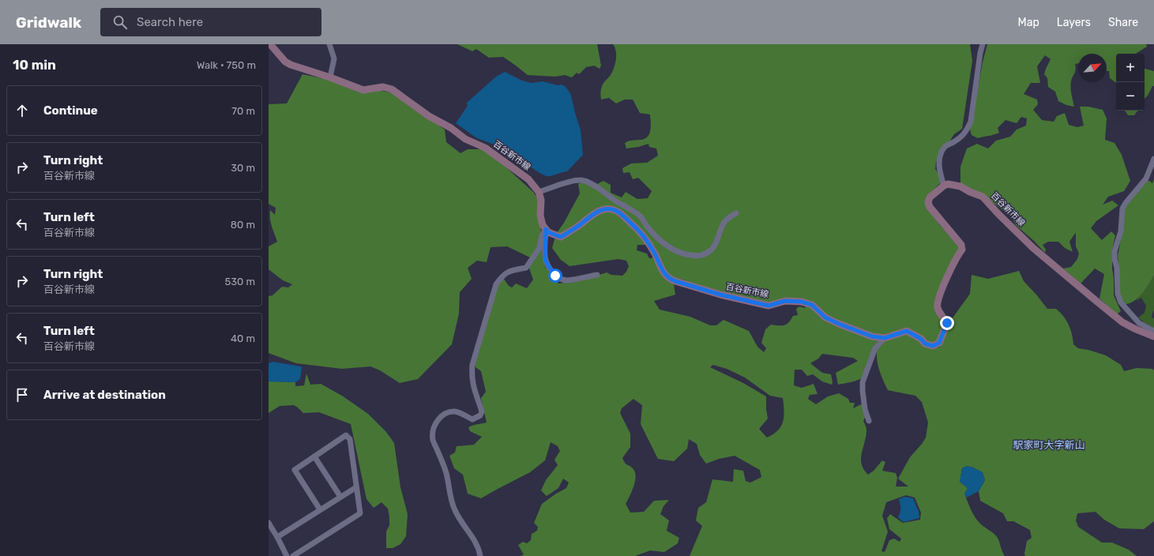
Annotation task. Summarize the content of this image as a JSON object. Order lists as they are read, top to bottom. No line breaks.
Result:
{"streets":{"main road":["百谷新市線"]},"districts":["駅家町大字新山"],"north":"top right","page":{"header":"Gridwalk","search":"Search here","nav":["Map","Layers","Share"],"heading":["10 min","Walk · 750 m"],"map_buttons":["+","−"],"list":[["Continue","70 m"],["Turn right","百谷新市線","30 m"],["Turn left","百谷新市線","80 m"],["Turn right","百谷新市線","530 m"],["Turn left","百谷新市線","40 m"],"Arrive at destination"]}}
